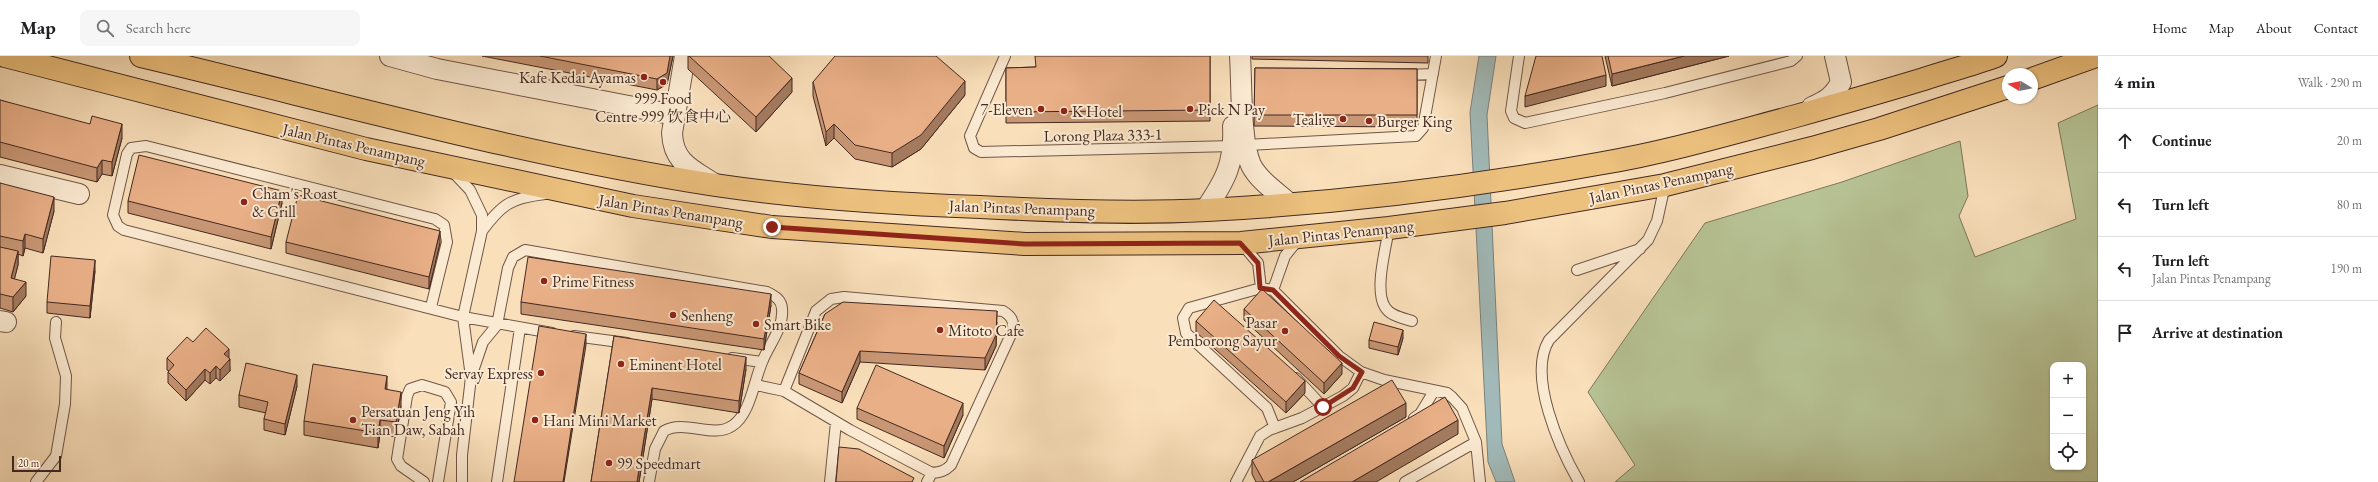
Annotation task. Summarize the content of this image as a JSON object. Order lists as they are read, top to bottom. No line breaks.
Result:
{"streets":{"main road":["Jalan Pintas Penampang"],"lane":["Lorong Plaza 333-1"]},"places":["Kafe Kedai Ayamas","999 Food Centre 999 饮食中心","7-Eleven","Pick N Pay","K Hotel","Tealive","Burger King","Cham's Roast & Grill","Prime Fitness","Senheng","Smart Bike","Mitoto Cafe","Pasar Pemborong Sayur","Eminent Hotel","Servay Express","Persatuan Jeng Yih Tian Daw, Sabah","Hani Mini Market","99 Speedmart"],"scale_bar":"20 m","north":"left","page":{"header":"Map","search":"Search here","nav":["Home","Map","About","Contact"],"heading":["4 min","Walk · 290 m"],"list":[["Continue","20 m"],["Turn left","80 m"],["Turn left","Jalan Pintas Penampang","190 m"],"Arrive at destination"],"map_buttons":["+","−"],"scale":"20 m"}}
